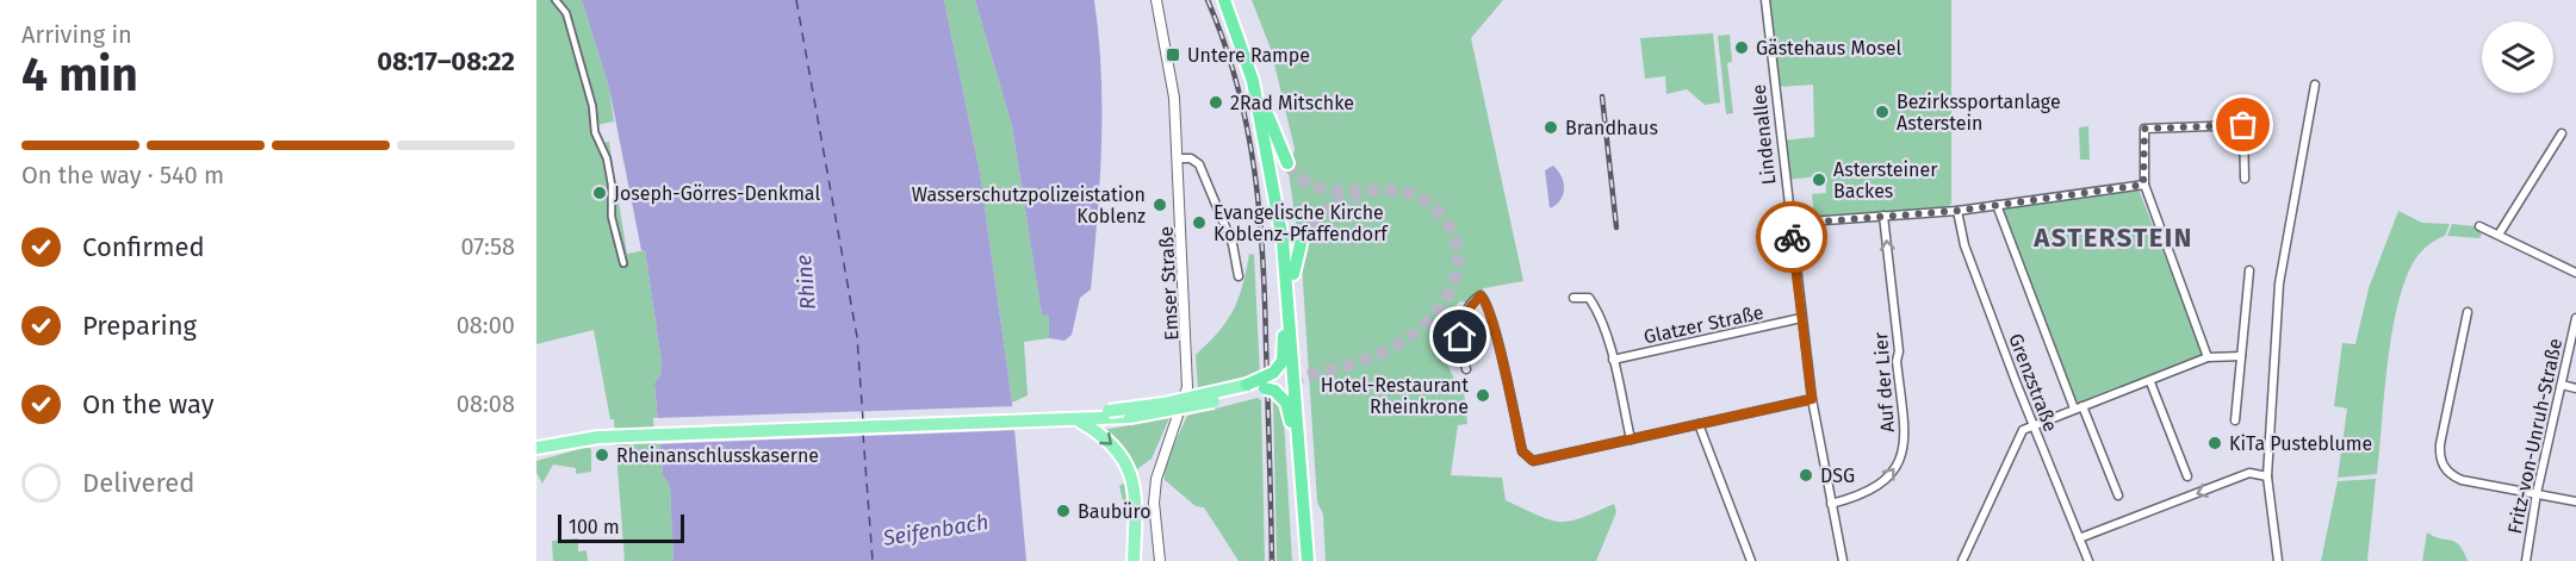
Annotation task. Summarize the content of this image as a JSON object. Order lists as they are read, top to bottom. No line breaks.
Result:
{"streets":{"street":["Lindenallee","Emser Straße","Glatzer Straße","Auf der Lier","Grenzstraße","Fritz-von-Unruh-Straße"]},"crossings":[["Lindenallee","Glatzer Straße"],["Lindenallee","Auf der Lier"]],"one_way":["Auf der Lier"],"districts":["ASTERSTEIN"],"water":["Rhine","Seifenbach"],"places":{"other":["Gästehaus Mosel","2Rad Mitschke","Bezirkssportanlage Asterstein","Brandhaus","Astersteiner Backes","Joseph-Görres-Denkmal","Wasserschutzpolizeistation Koblenz","Evangelische Kirche Koblenz-Pfaffendorf","Hotel-Restaurant Rheinkrone","KiTa Pusteblume","Rheinanschlusskaserne","DSG","Baubüro"],"transit":["Untere Rampe"]},"scale_bar":"100 m","page":{"heading":["4 min","Arriving in","08:17–08:22"],"bar":"On the way · 540 m","list":[["Confirmed","07:58"],["Preparing","08:00"],["On the way","08:08"],"Delivered"],"scale":"100 m"}}
